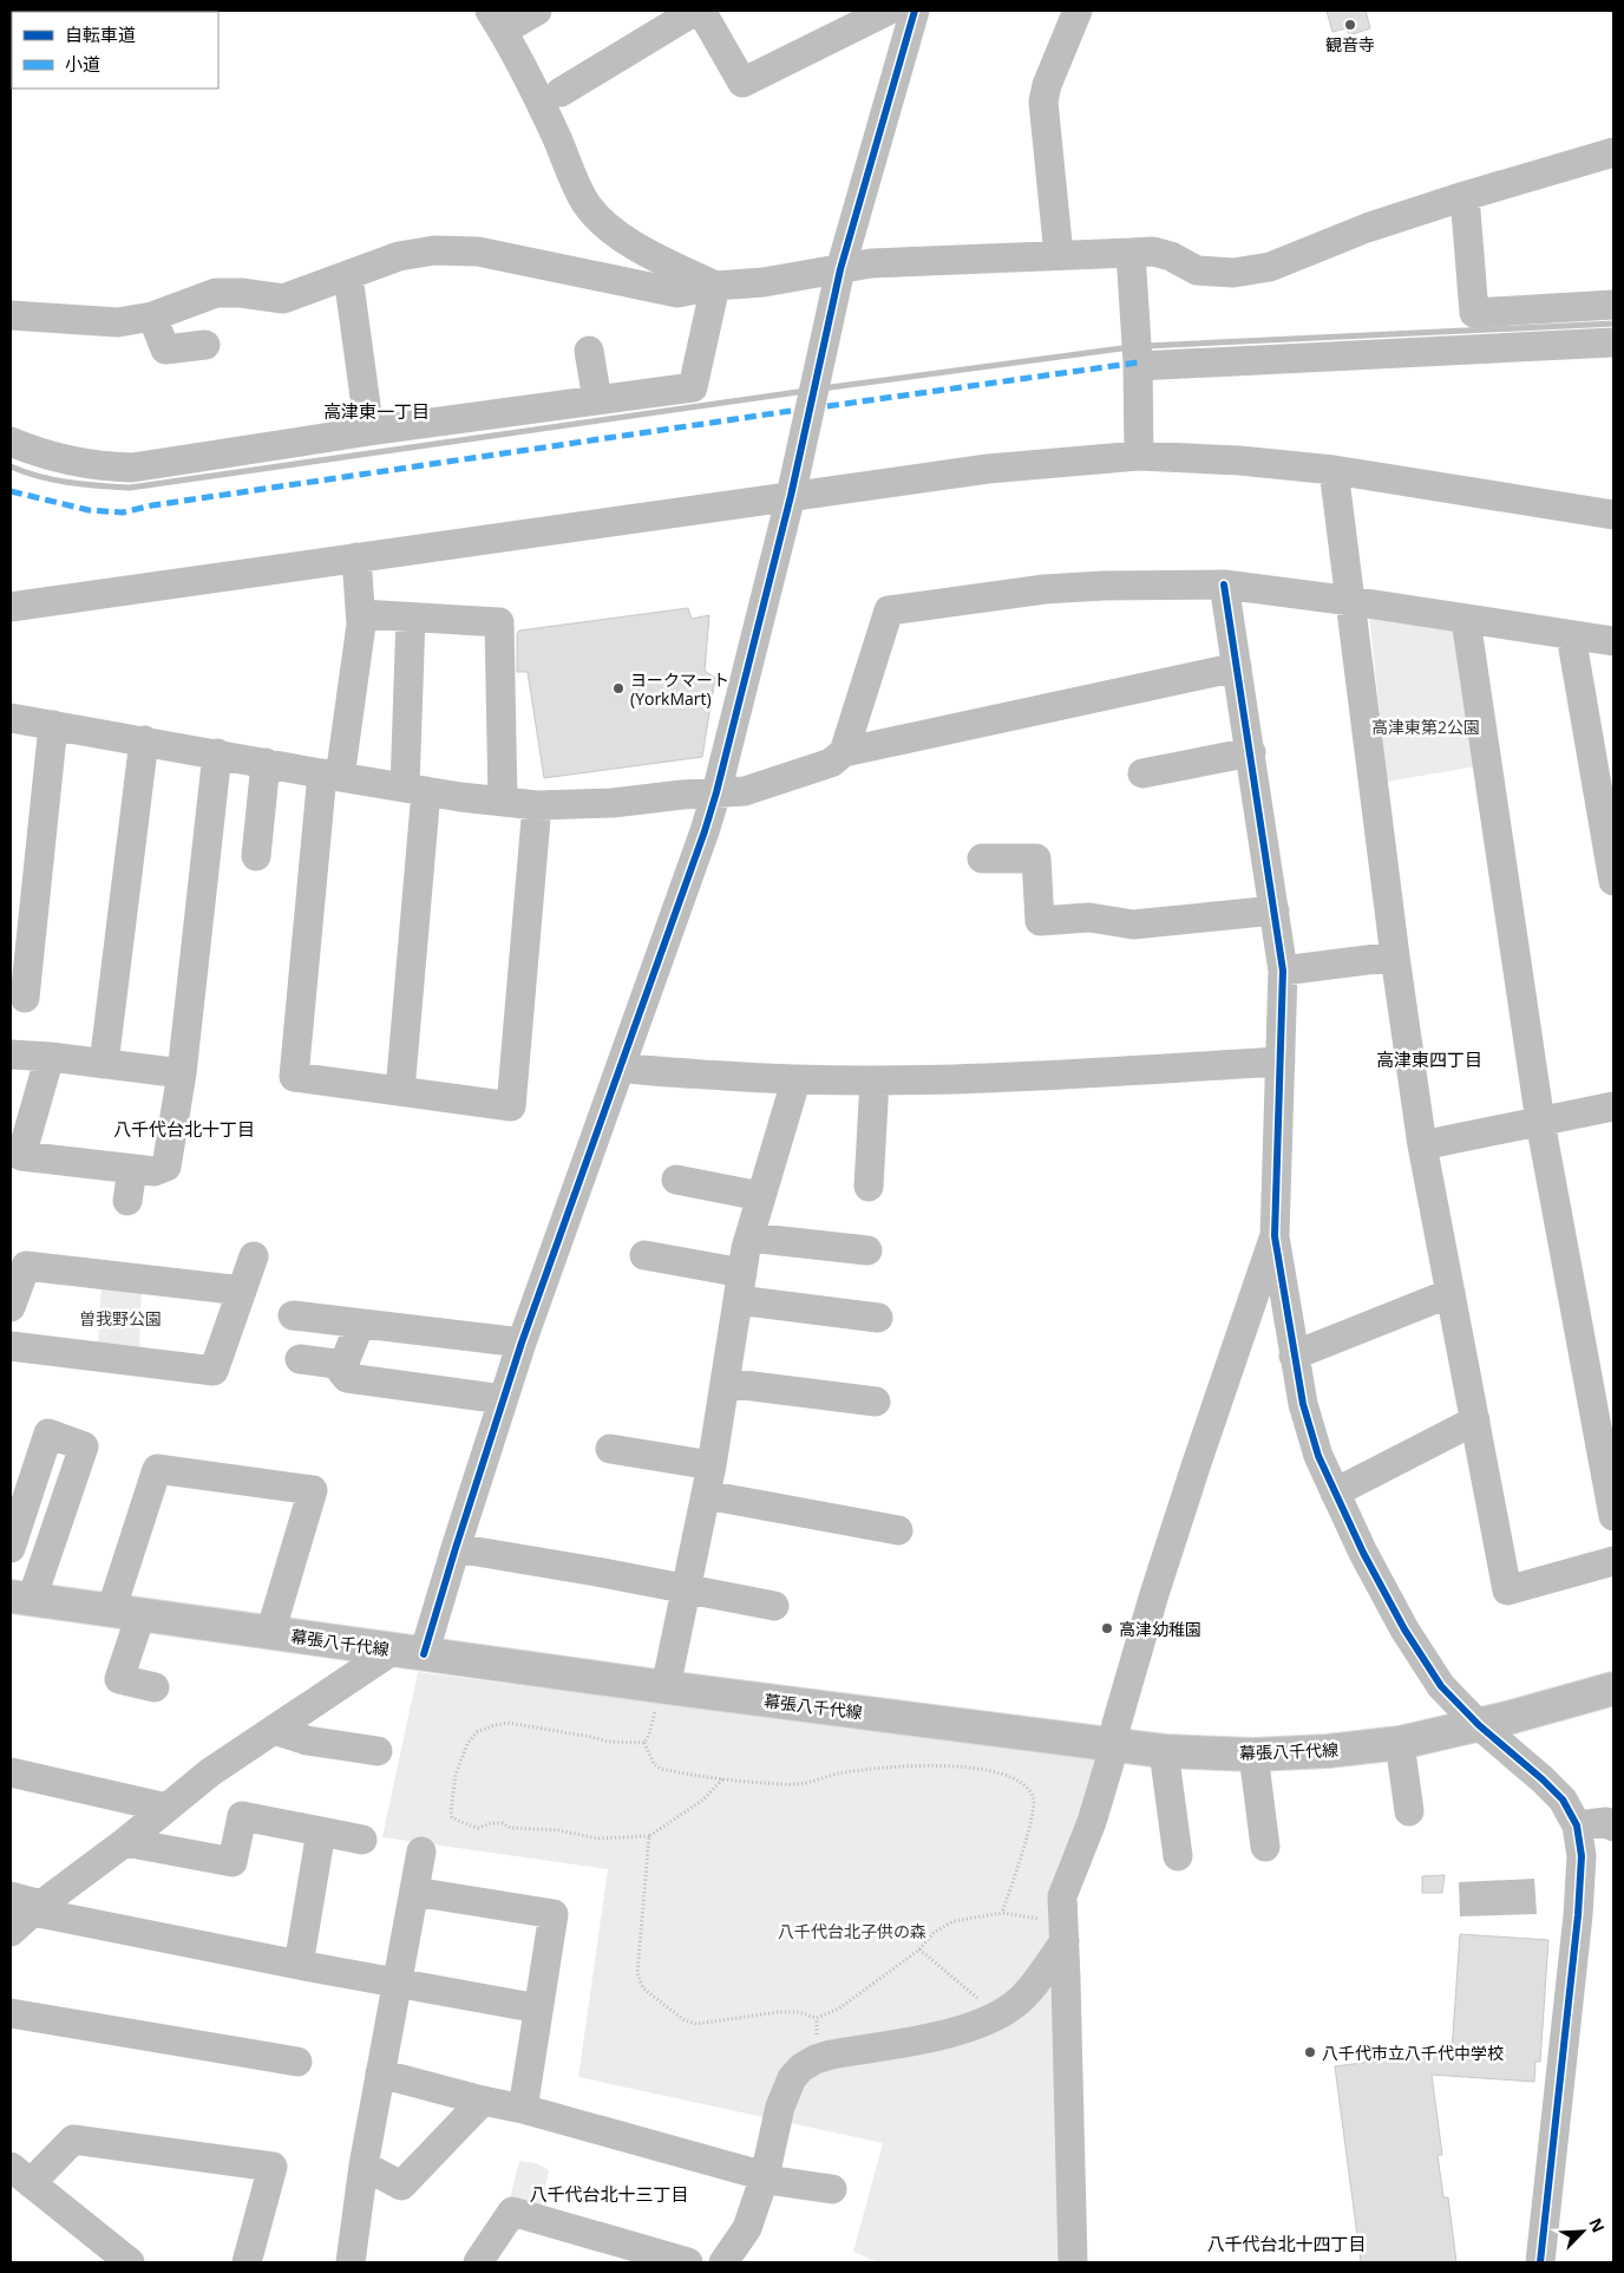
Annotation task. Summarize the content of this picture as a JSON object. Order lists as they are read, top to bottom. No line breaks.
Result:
{"streets":{"main road":["幕張八千代線"]},"districts":["高津東一丁目","高津東四丁目","八千代台北十丁目","八千代台北十三丁目","八千代台北十四丁目"],"parks":["高津東第2公園","曽我野公園","八千代台北子供の森"],"places":["観音寺","ヨークマート (YorkMart)","高津幼稚園","八千代市立八千代中学校"],"legend":["自転車道","小道"],"north":"top right"}
